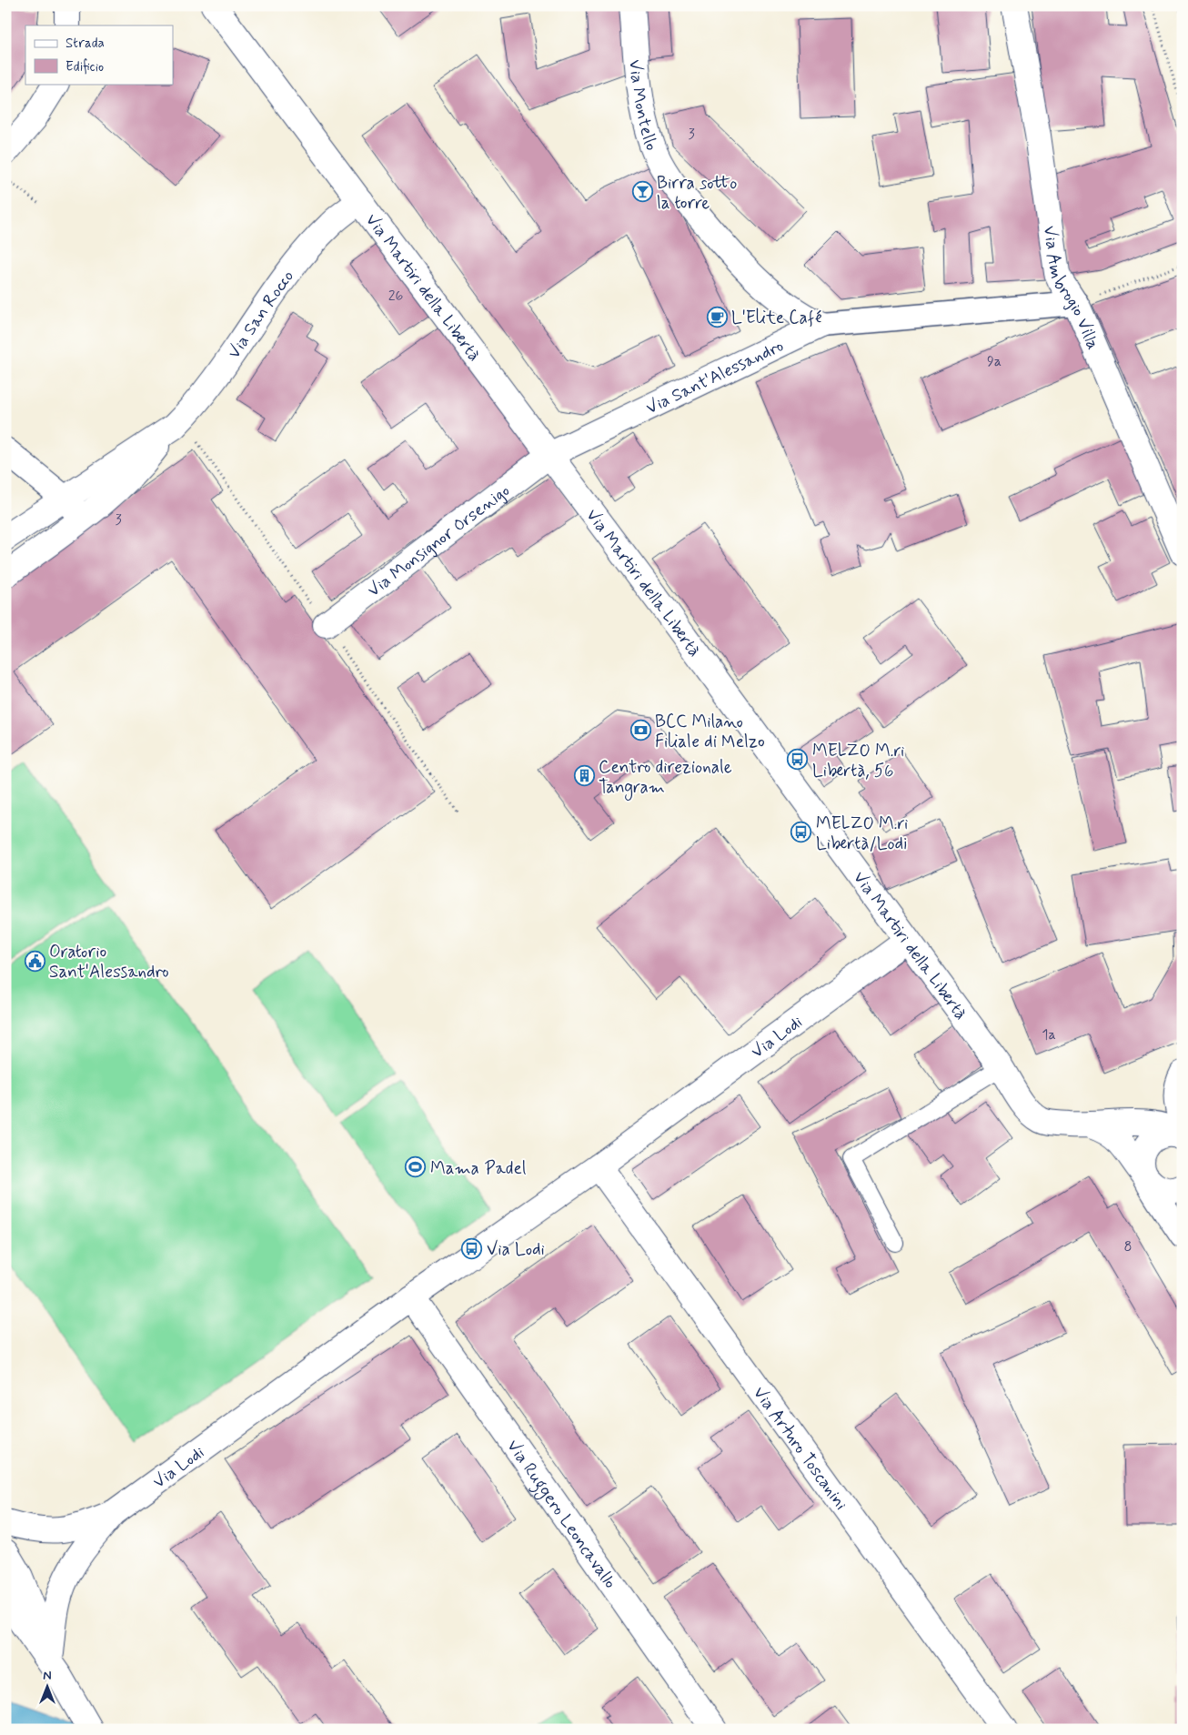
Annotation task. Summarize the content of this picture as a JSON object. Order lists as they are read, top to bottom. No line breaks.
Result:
{"streets":{"street":["Via Montello","Via Ambrogio Villa","Via Martiri della Libertà","Via San Rocco","Via Sant'Alessandro","Via Monsignor Orsenigo","Via Lodi","Via Arturo Toscanini","Via Ruggero Leoncavallo"]},"crossings":[["Via Montello","Via Sant'Alessandro"],["Via Ambrogio Villa","Via Sant'Alessandro"],["Via Martiri della Libertà","Via San Rocco"],["Via Martiri della Libertà","Via Sant'Alessandro"],["Via Martiri della Libertà","Via Monsignor Orsenigo"],["Via Martiri della Libertà","Via Lodi"],["Via Sant'Alessandro","Via Monsignor Orsenigo"],["Via Lodi","Via Arturo Toscanini"],["Via Lodi","Via Ruggero Leoncavallo"]],"places":{"bar":["Birra sotto la torre"],"cafe":["L'Elite Café"],"bank":["BCC Milano Filiale di Melzo"],"bus stop":["MELZO M.ri Libertà, 56","MELZO M.ri Libertà/Lodi","Via Lodi"],"building":["Centro direzionale Tangram"],"public building":["Oratorio Sant'Alessandro"],"sports":["Mama Padel"]},"house_numbers":["3","26","9a","3","1a","8"],"legend":["Strada","Edificio"],"north":"top"}
